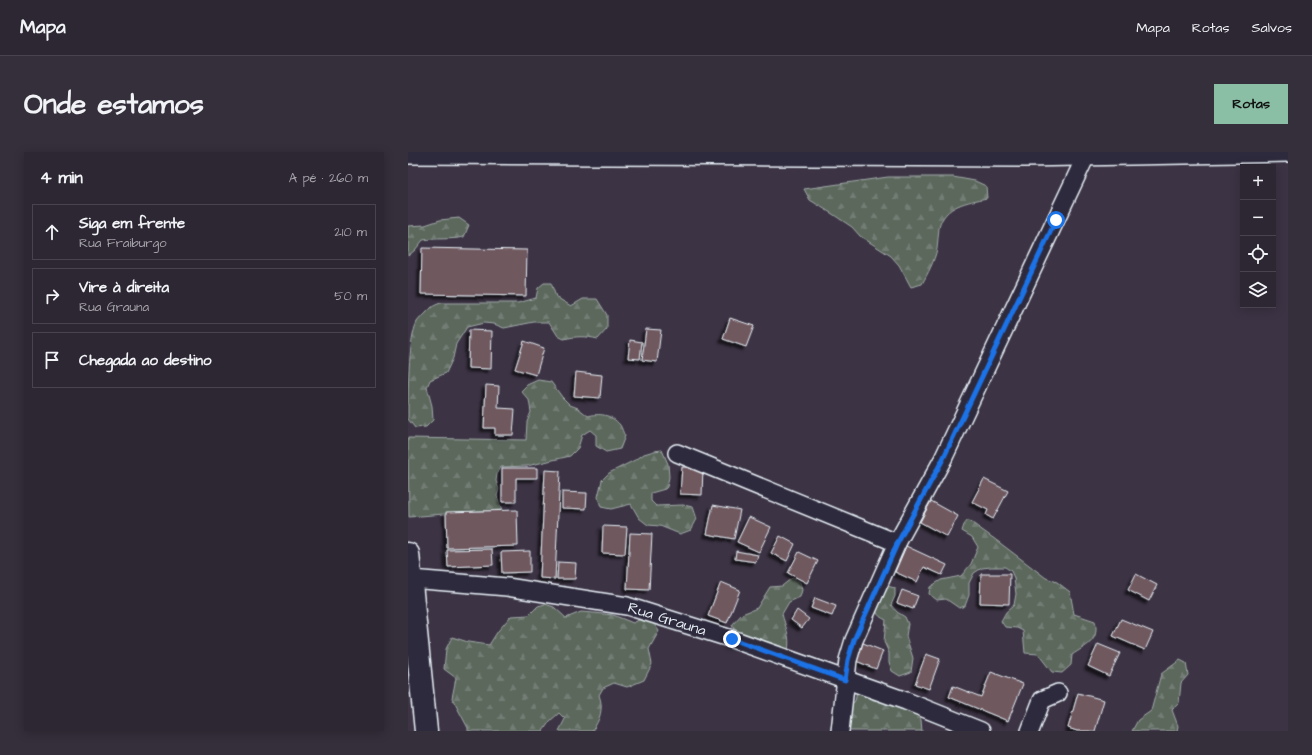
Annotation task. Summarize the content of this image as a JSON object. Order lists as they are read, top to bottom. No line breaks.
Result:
{"streets":{"street":["Rua Grauna"]},"page":{"header":"Mapa","nav":["Mapa","Rotas","Salvos"],"buttons":"Rotas","title":"Onde estamos","heading":["4 min","A pé · 260 m"],"map_buttons":["+","−"],"list":[["Siga em frente","Rua Fraiburgo","210 m"],["Vire à direita","Rua Grauna","50 m"],"Chegada ao destino"]}}
